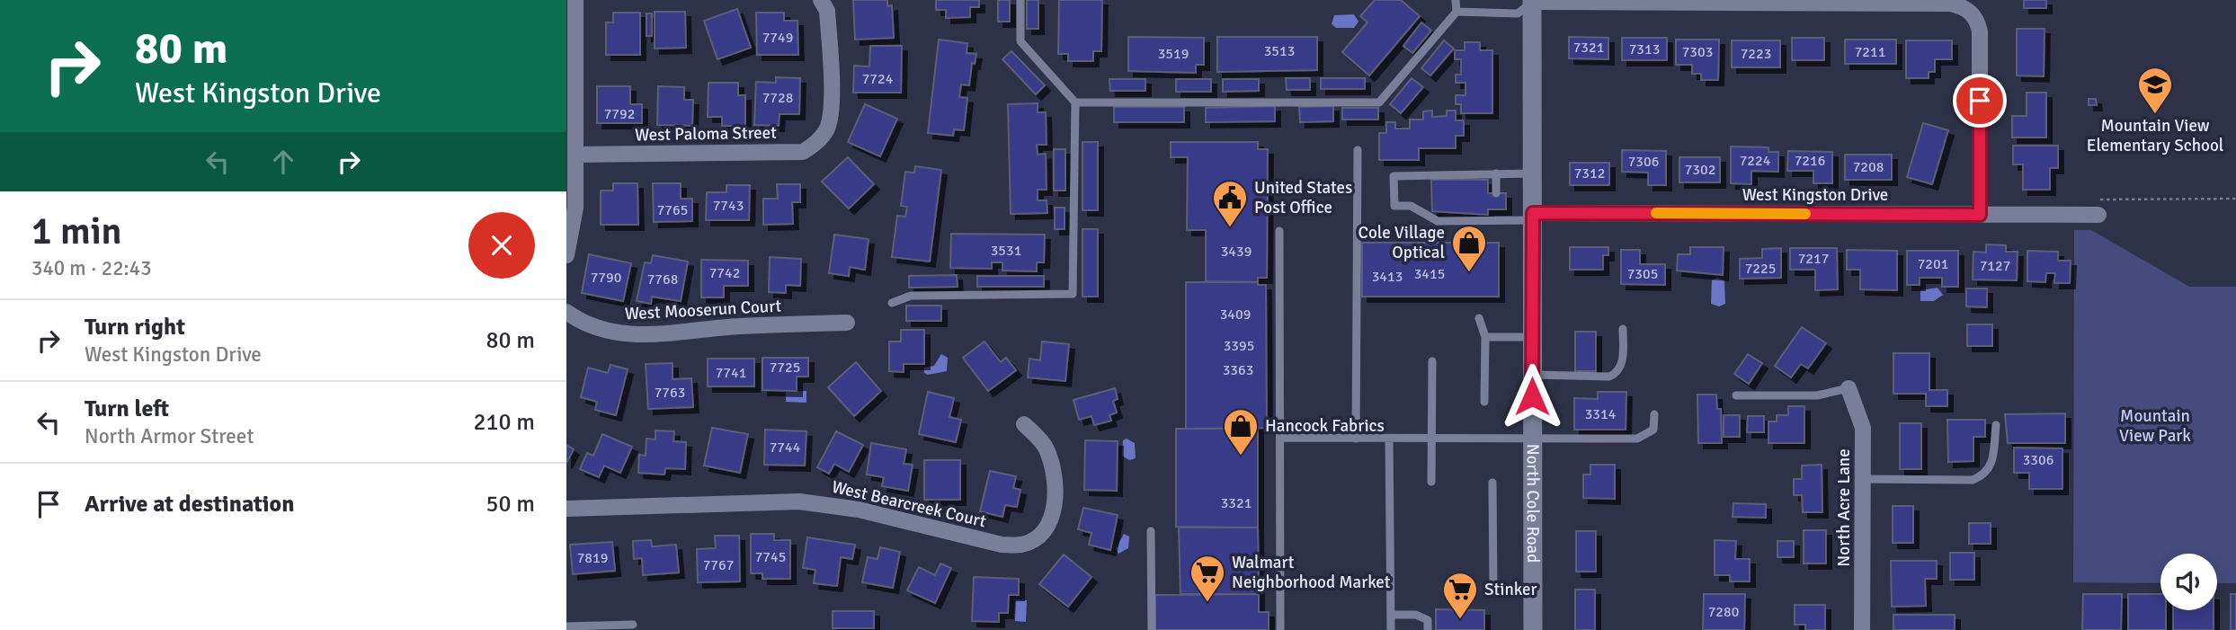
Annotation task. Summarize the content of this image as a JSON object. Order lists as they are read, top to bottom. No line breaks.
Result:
{"streets":{"main road":["North Cole Road"],"street":["West Paloma Street","West Kingston Drive","West Mooserun Court","West Bearcreek Court","North Acre Lane"]},"crossings":[["West Kingston Drive","North Cole Road"]],"parks":["Mountain View Park"],"places":{"school or university":["Mountain View Elementary School"],"public building":["United States Post Office"],"shop":["Cole Village Optical","Hancock Fabrics"],"supermarket":["Walmart Neighborhood Market","Stinker"]},"house_numbers":["7749","7321","7313","3513","7303","7211","3519","7223","7724","7728","7792","7224","7216","7306","7208","7302","7312","7743","7765","3531","3439","7217","7201","7127","7225","7742","3415","7305","3413","7790","7768","3409","3395","7725","3363","7741","7763","3314","7744","3306","3321","7745","7819","7767","7280"],"page":{"turn":["80 m","West Kingston Drive"],"heading":["1 min","340 m · 22:43"],"list":[{"name":"Turn right","note":"West Kingston Drive","value":"80 m"},{"name":"Turn left","note":"North Armor Street","value":"210 m"},{"name":"Arrive at destination","value":"50 m"}]}}
